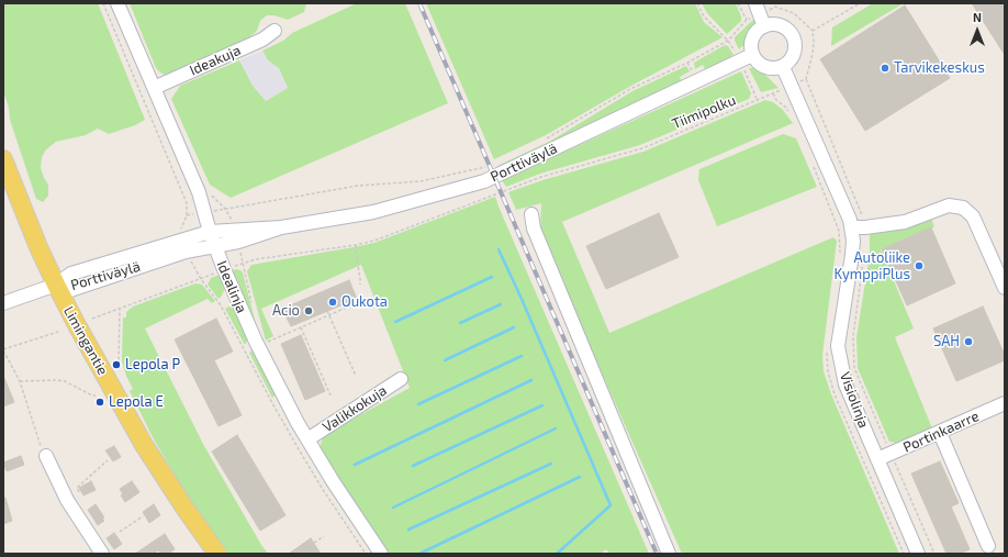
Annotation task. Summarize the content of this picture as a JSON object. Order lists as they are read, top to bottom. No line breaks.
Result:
{"streets":{"main road":["Limingantie"],"street":["Ideakuja","Porttiväylä","Idealinja","Visiolinja","Valikkokuja","Portinkaarre"],"path":["Tiimipolku"]},"crossings":[["Ideakuja","Idealinja"],["Tiimipolku","Idealinja"],["Tiimipolku","Visiolinja"],["Porttiväylä","Idealinja"],["Porttiväylä","Limingantie"],["Idealinja","Valikkokuja"],["Visiolinja","Portinkaarre"]],"places":["Tarvikekeskus","Autoliike KymppiPlus","Oukota","Acio","SAH","Lepola P","Lepola E"],"north":"top"}
